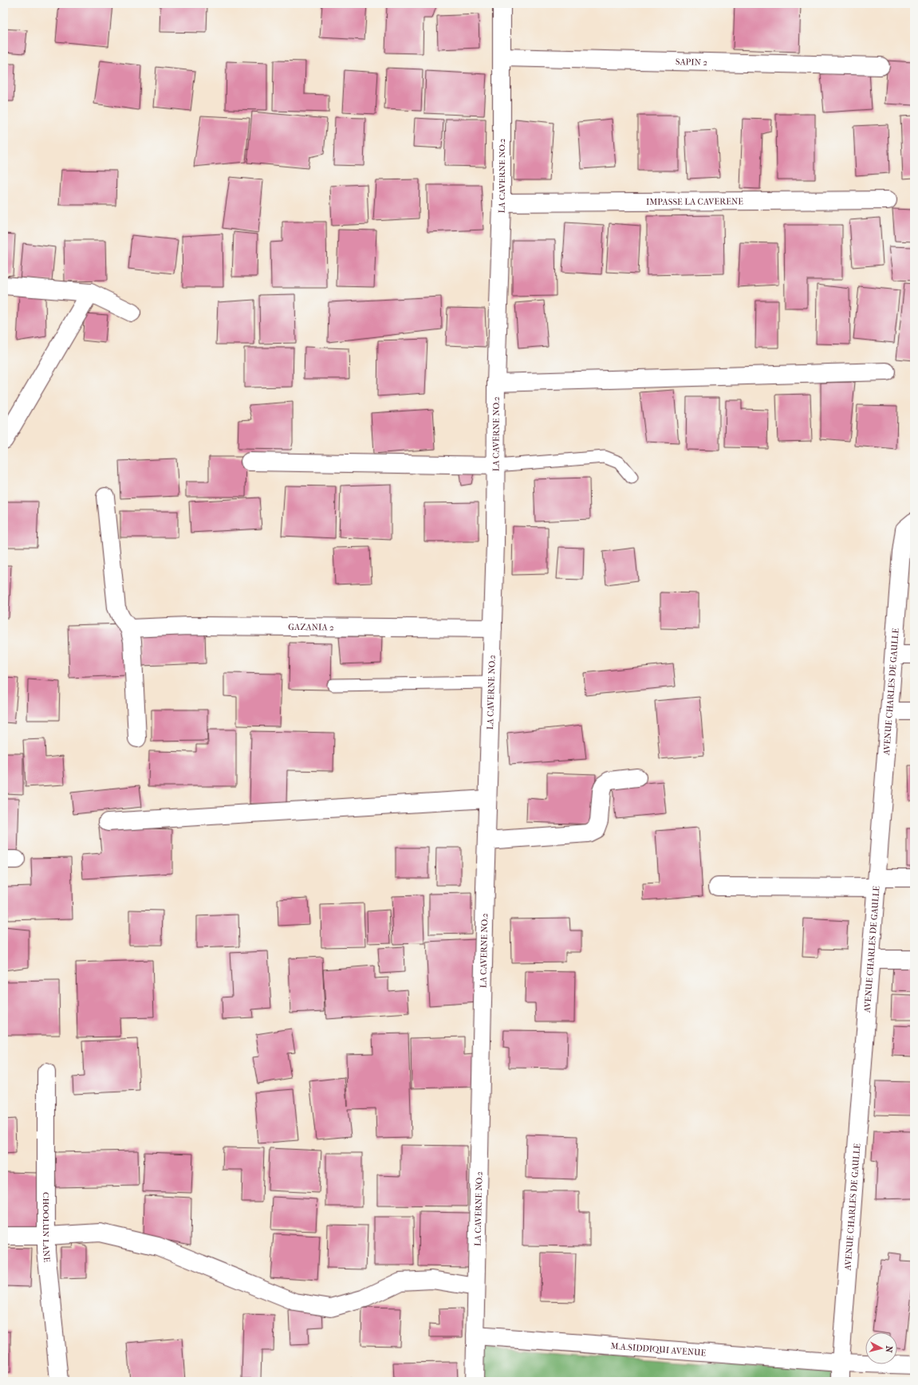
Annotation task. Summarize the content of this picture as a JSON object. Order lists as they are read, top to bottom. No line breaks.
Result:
{"streets":{"street":["SAPIN 2","LA CAVERNE NO.2","IMPASSE LA CAVERENE","GAZANIA 2","AVENUE CHARLES DE GAULLE","CHOOLUN LANE","M.A.SIDDIQUI AVENUE"]},"crossings":[["SAPIN 2","LA CAVERNE NO.2"],["LA CAVERNE NO.2","IMPASSE LA CAVERENE"],["LA CAVERNE NO.2","GAZANIA 2"],["LA CAVERNE NO.2","M.A.SIDDIQUI AVENUE"],["AVENUE CHARLES DE GAULLE","M.A.SIDDIQUI AVENUE"]],"north":"right"}
